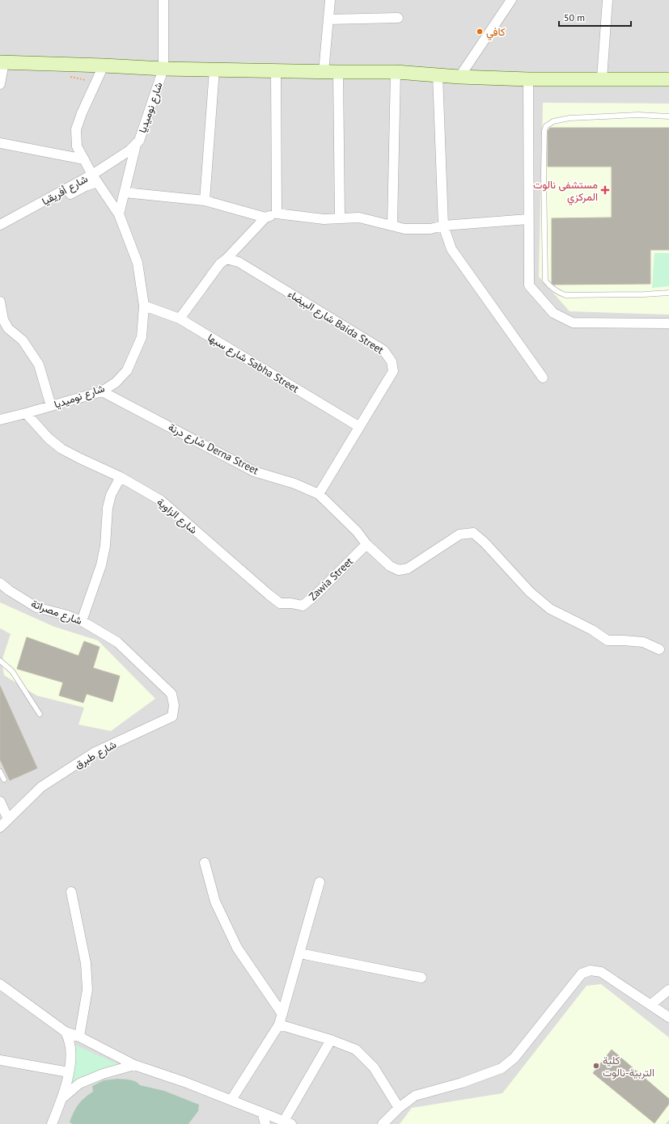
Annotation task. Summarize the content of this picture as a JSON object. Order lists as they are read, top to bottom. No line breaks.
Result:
{"streets":{"street":["شارع نوميديا","شارع أفريقيا","شارع البيضاء Baida Street","شارع سبها Sabha Street","شارع درنة Derna Street","شارع الزاوية","Zawia Street","شارع مصراتة","شارع طبرق"]},"crossings":[["شارع نوميديا","شارع أفريقيا"],["شارع نوميديا","شارع سبها Sabha Street"],["شارع نوميديا","شارع درنة Derna Street"],["شارع نوميديا","شارع الزاوية"],["شارع البيضاء Baida Street","شارع سبها Sabha Street"],["شارع البيضاء Baida Street","شارع درنة Derna Street"],["شارع درنة Derna Street","Zawia Street"],["شارع الزاوية","Zawia Street"],["شارع مصراتة","شارع طبرق"]],"places":{"other":["كافي","كلية التربية-نالوت"],"health":["مستشفى نالوت المركزي"]},"scale_bar":"50 m"}
